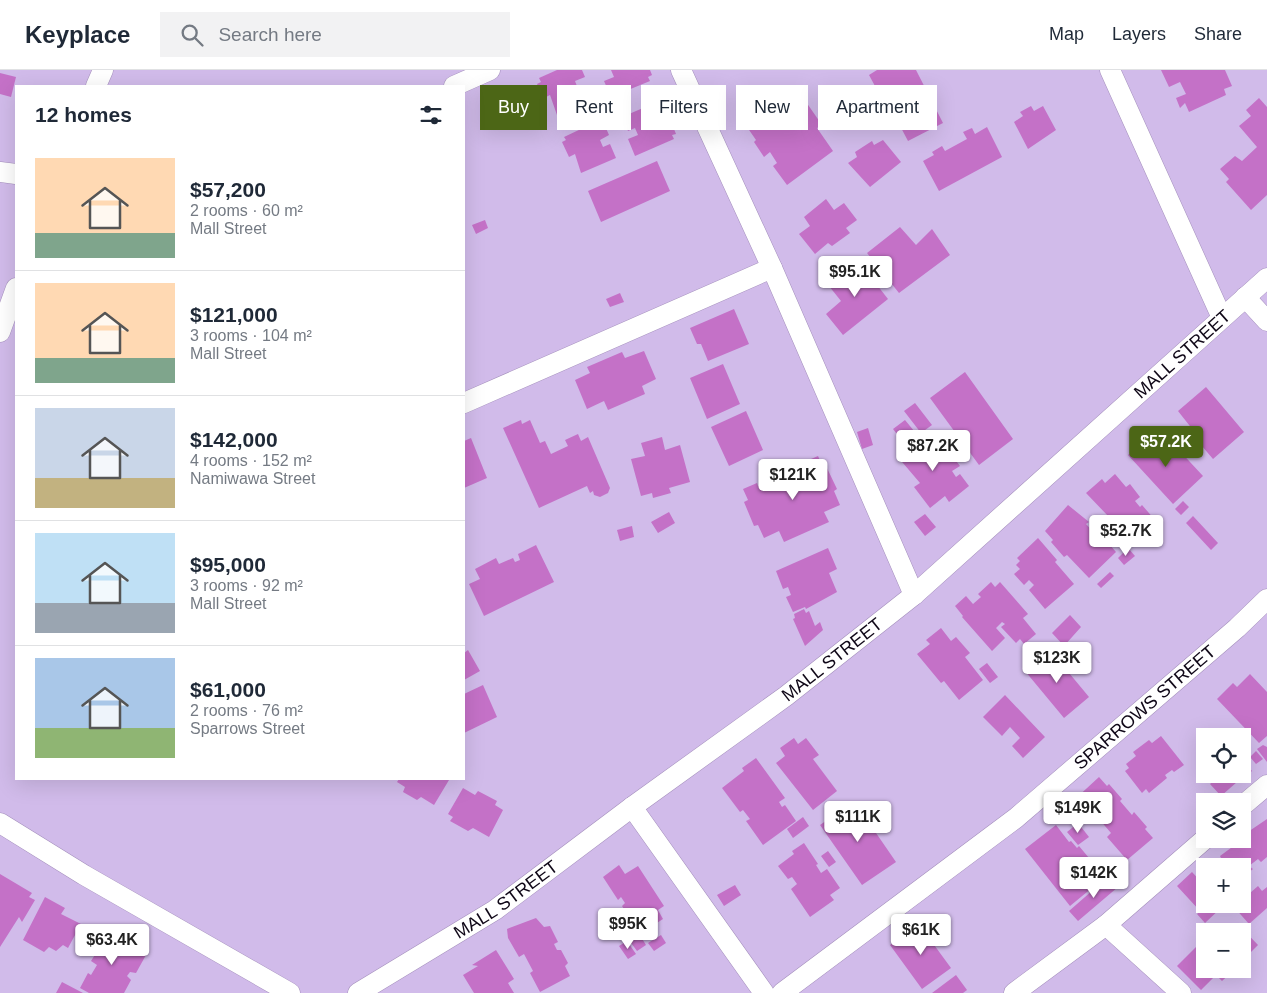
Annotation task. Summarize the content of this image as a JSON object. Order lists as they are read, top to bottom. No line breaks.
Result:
{"streets":{"street":["MALL STREET","SPARROWS STREET"]},"page":{"header":"Keyplace","search":"Search here","nav":["Map","Layers","Share"],"chip":["Buy","Rent","Filters","New","Apartment"],"heading":"12 homes","list":[{"name":"$57,200","note":"2 rooms · 60 m² · Mall Street"},{"name":"$121,000","note":"3 rooms · 104 m² · Mall Street"},{"name":"$142,000","note":"4 rooms · 152 m² · Namiwawa Street"},{"name":"$95,000","note":"3 rooms · 92 m² · Mall Street"},{"name":"$61,000","note":"2 rooms · 76 m² · Sparrows Street"}],"price":["$95.1K","$57.2K","$87.2K","$121K","$52.7K","$123K","$149K","$111K","$142K","$95K","$61K","$63.4K"],"map_buttons":["+","−"]}}
